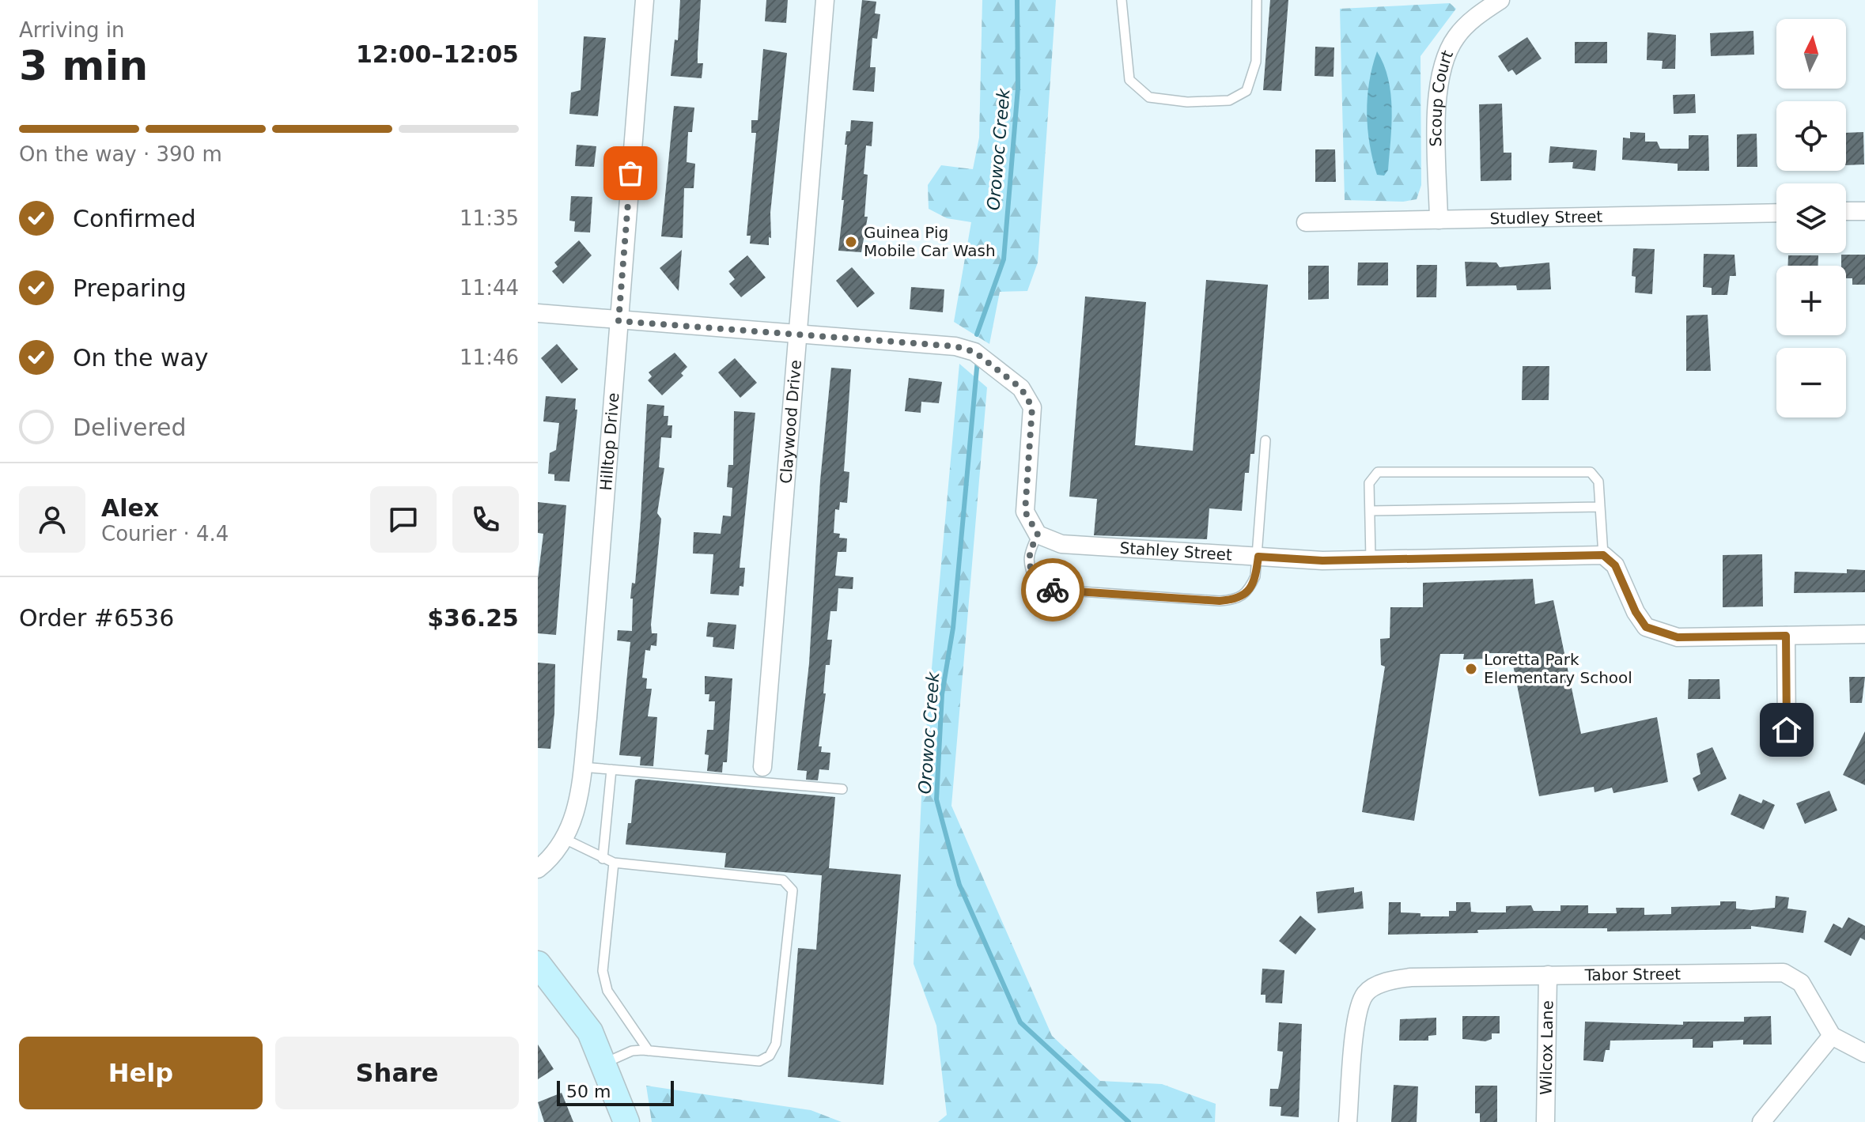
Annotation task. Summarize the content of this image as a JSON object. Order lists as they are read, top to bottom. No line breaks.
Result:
{"streets":{"street":["Scoup Court","Studley Street","Claywood Drive","Hilltop Drive","Stahley Street","Tabor Street","Wilcox Lane"]},"crossings":[["Scoup Court","Studley Street"],["Tabor Street","Wilcox Lane"]],"water":["Orowoc Creek"],"places":["Guinea Pig Mobile Car Wash","Loretta Park Elementary School"],"scale_bar":"50 m","north":"top","page":{"heading":["3 min","Arriving in","12:00–12:05"],"panel":["Alex","Courier · 4.4","Order #6536","$36.25"],"map_buttons":["+","−"],"bar":"On the way · 390 m","list":[["Confirmed","11:35"],["Preparing","11:44"],["On the way","11:46"],"Delivered"],"buttons":["Help","Share"],"scale":"50 m"}}
